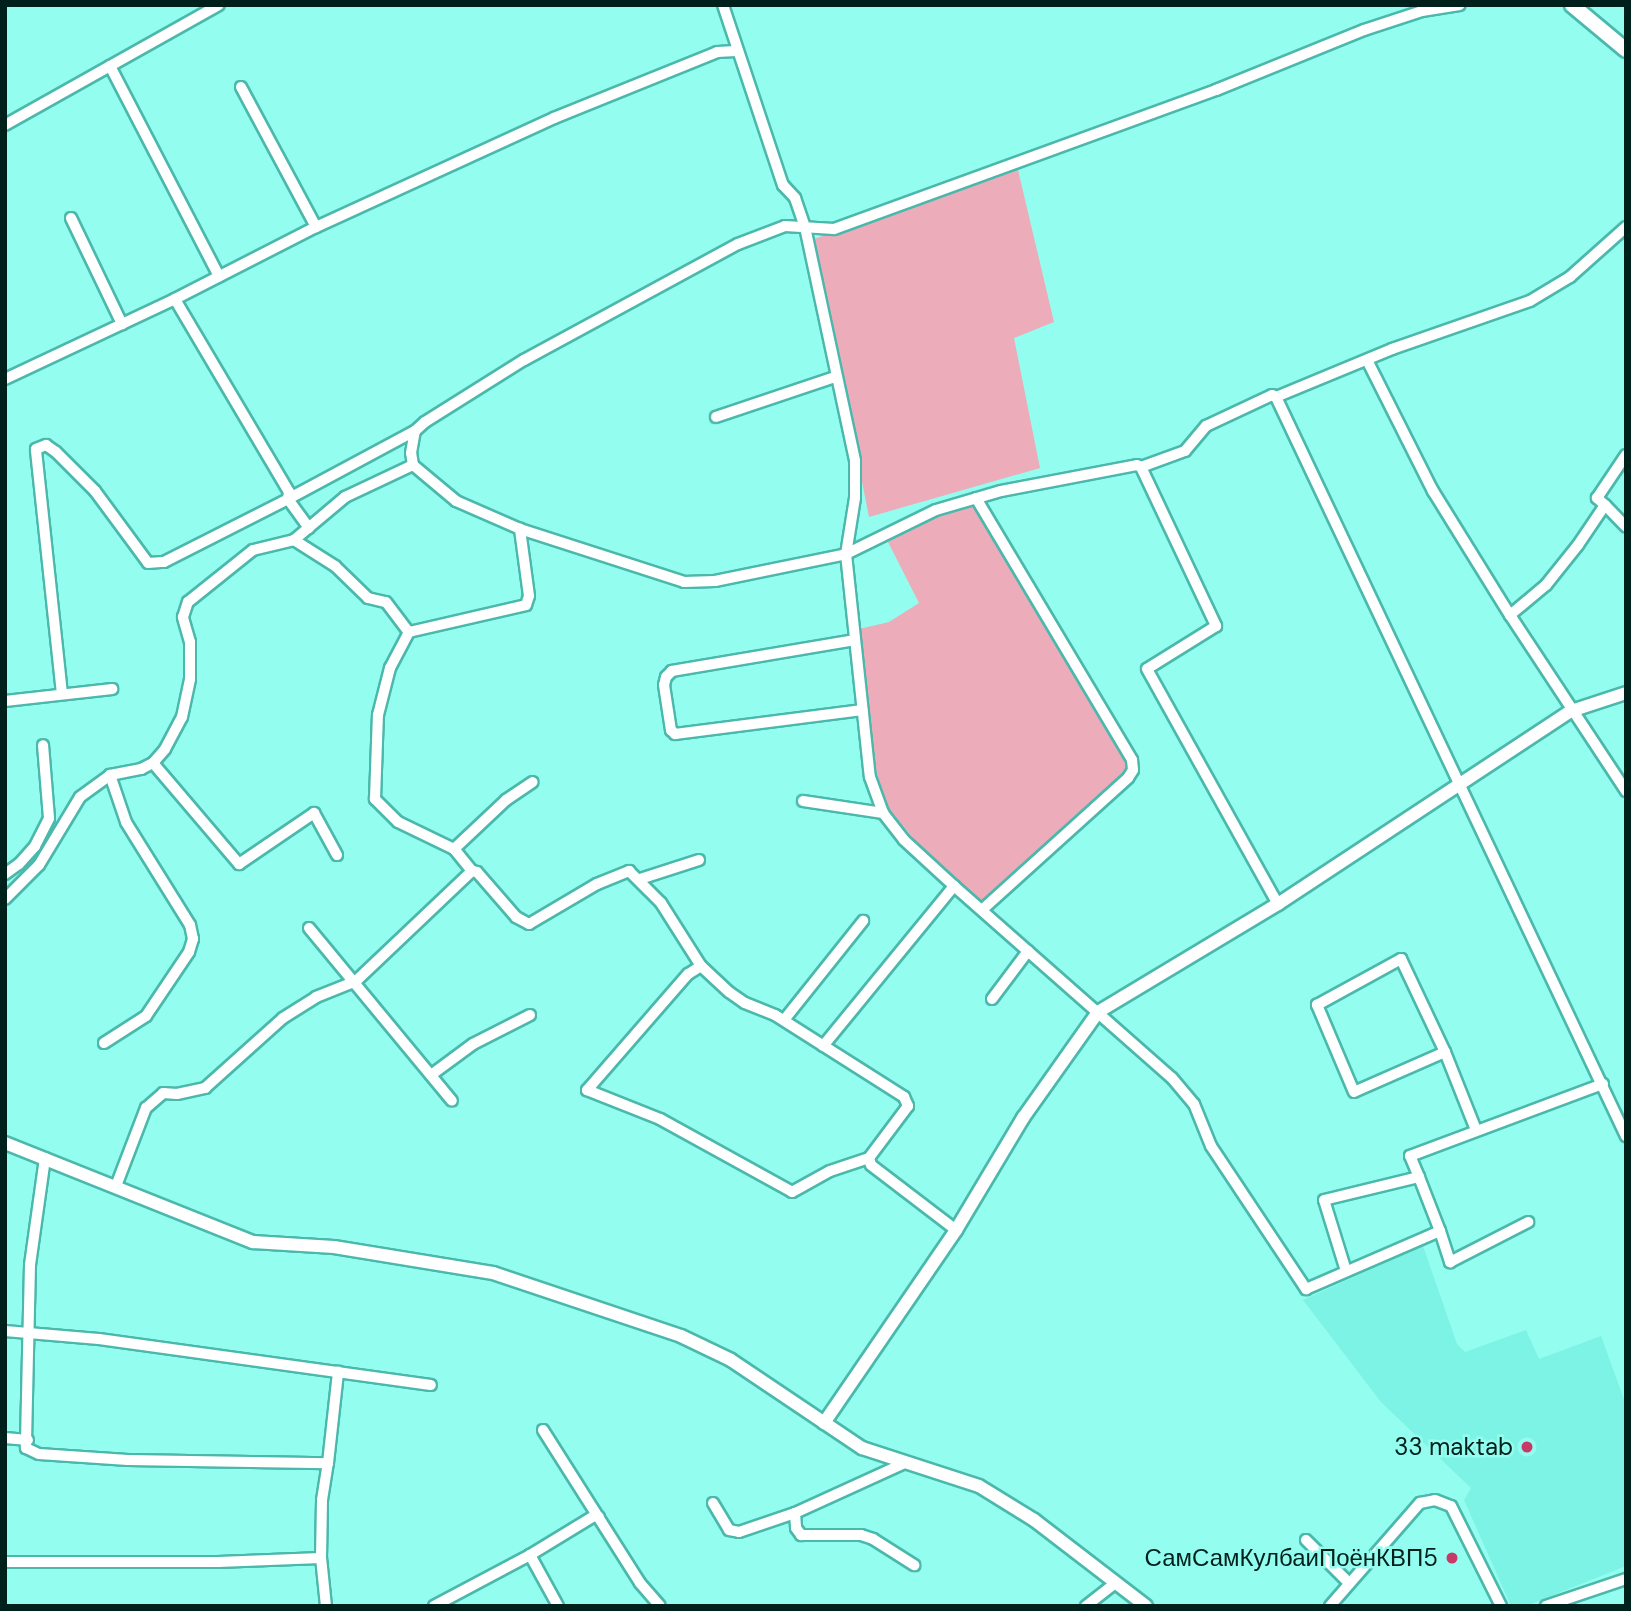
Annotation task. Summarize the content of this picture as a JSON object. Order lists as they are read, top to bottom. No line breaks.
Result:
{"places":["33 maktab","СамСамКулбаиПоёнКВП5"]}
